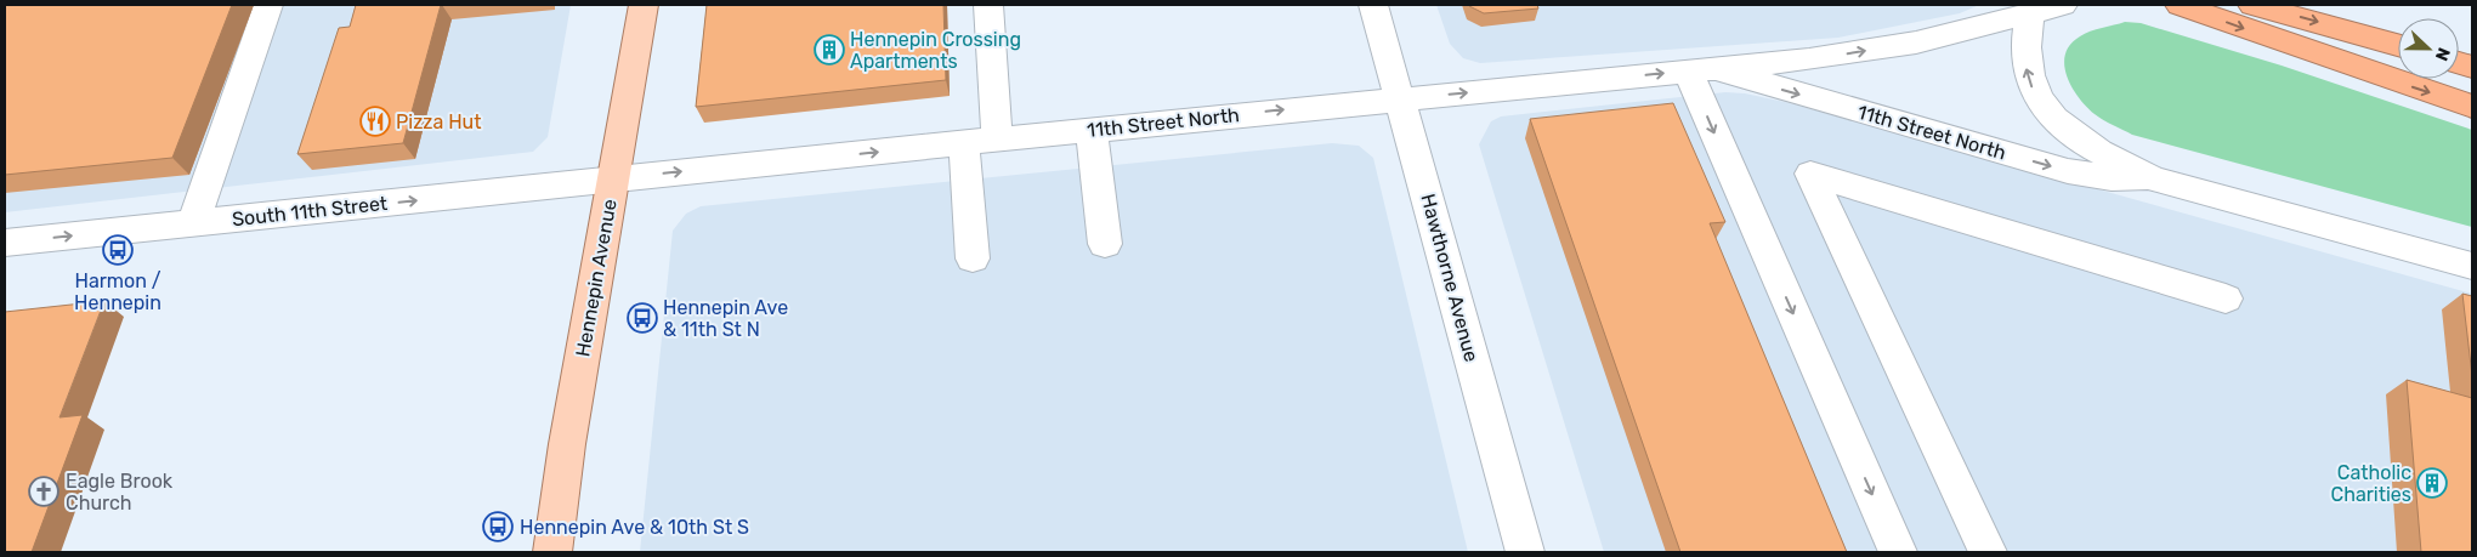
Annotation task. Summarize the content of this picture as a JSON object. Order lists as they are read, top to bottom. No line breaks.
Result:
{"streets":{"main road":["Hennepin Avenue"],"street":["11th Street North","South 11th Street","Hawthorne Avenue"]},"crossings":[["11th Street North","South 11th Street"],["11th Street North","Hennepin Avenue"],["11th Street North","Hawthorne Avenue"],["South 11th Street","Hennepin Avenue"]],"one_way":["11th Street North","South 11th Street"],"places":{"building":["Hennepin Crossing Apartments","Catholic Charities"],"restaurant":["Pizza Hut"],"bus stop":["Harmon / Hennepin","Hennepin Ave & 11th St N","Hennepin Ave & 10th St S"],"church":["Eagle Brook Church"]},"north":"right"}
